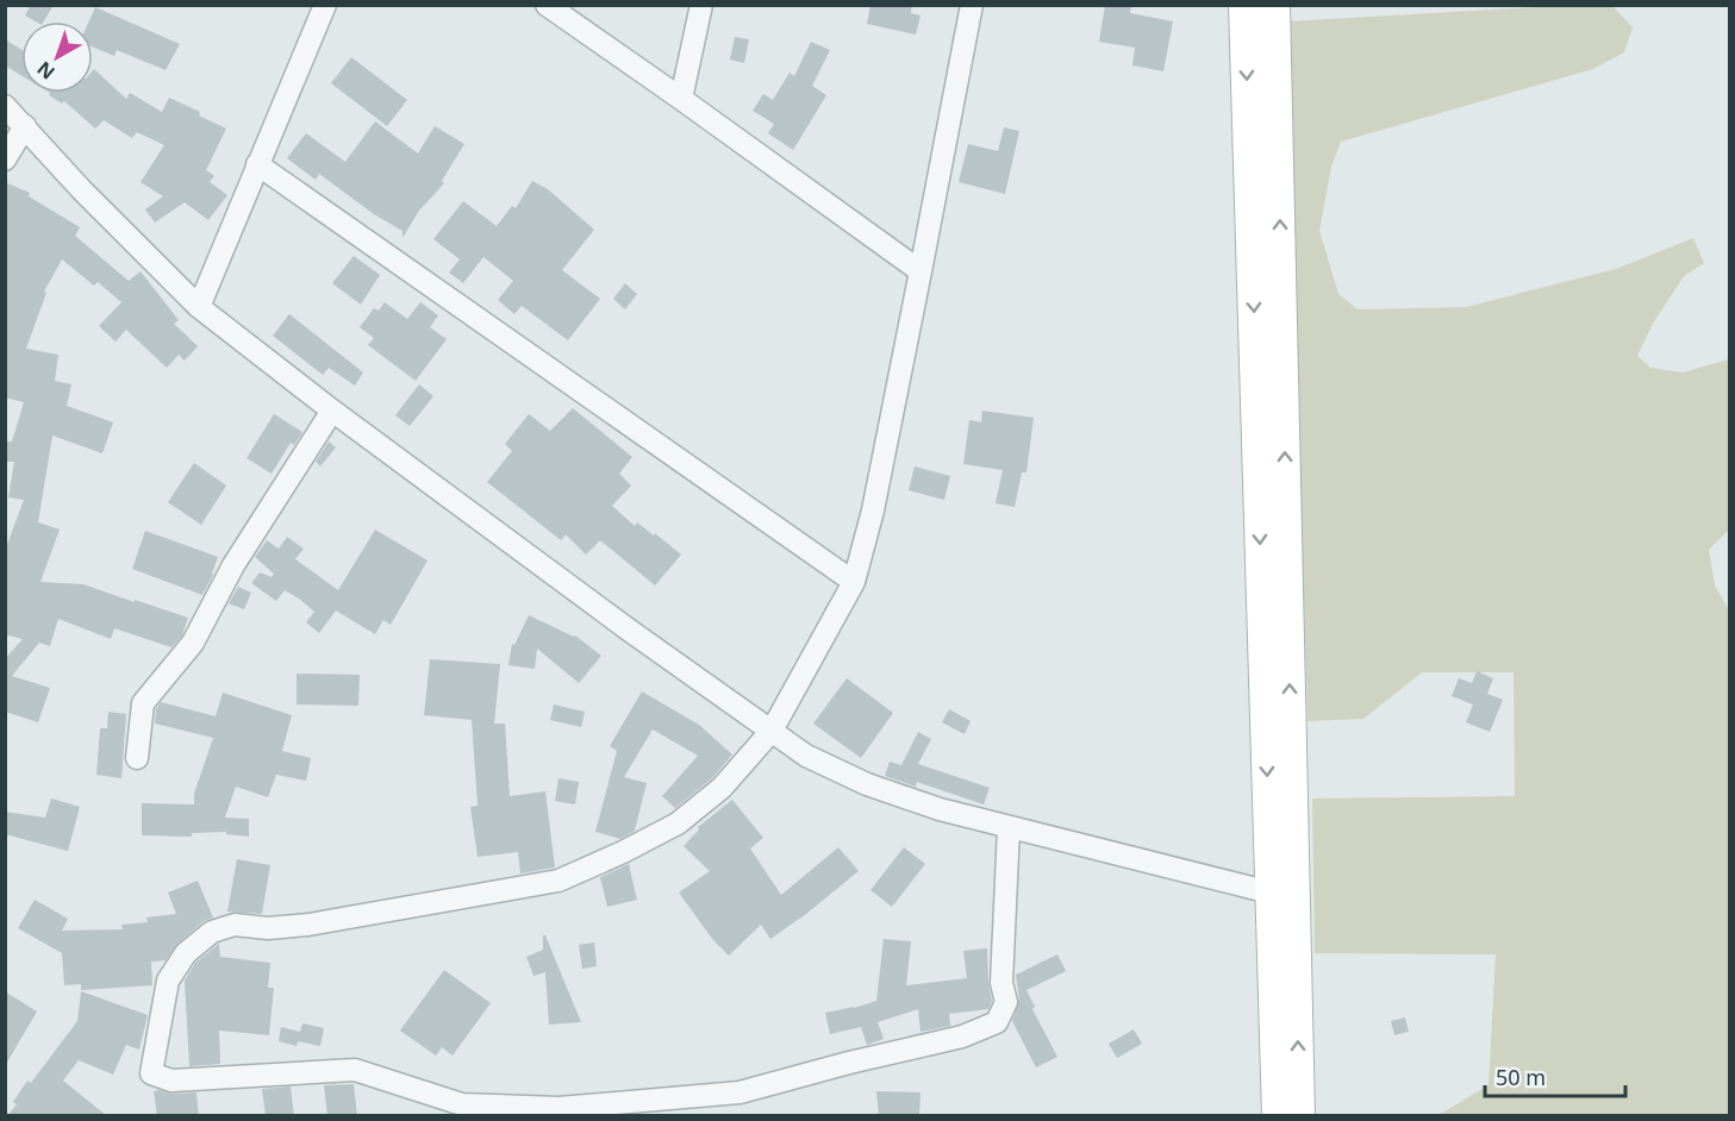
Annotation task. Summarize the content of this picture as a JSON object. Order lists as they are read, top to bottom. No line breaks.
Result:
{"scale_bar":"50 m","north":"bottom left"}
